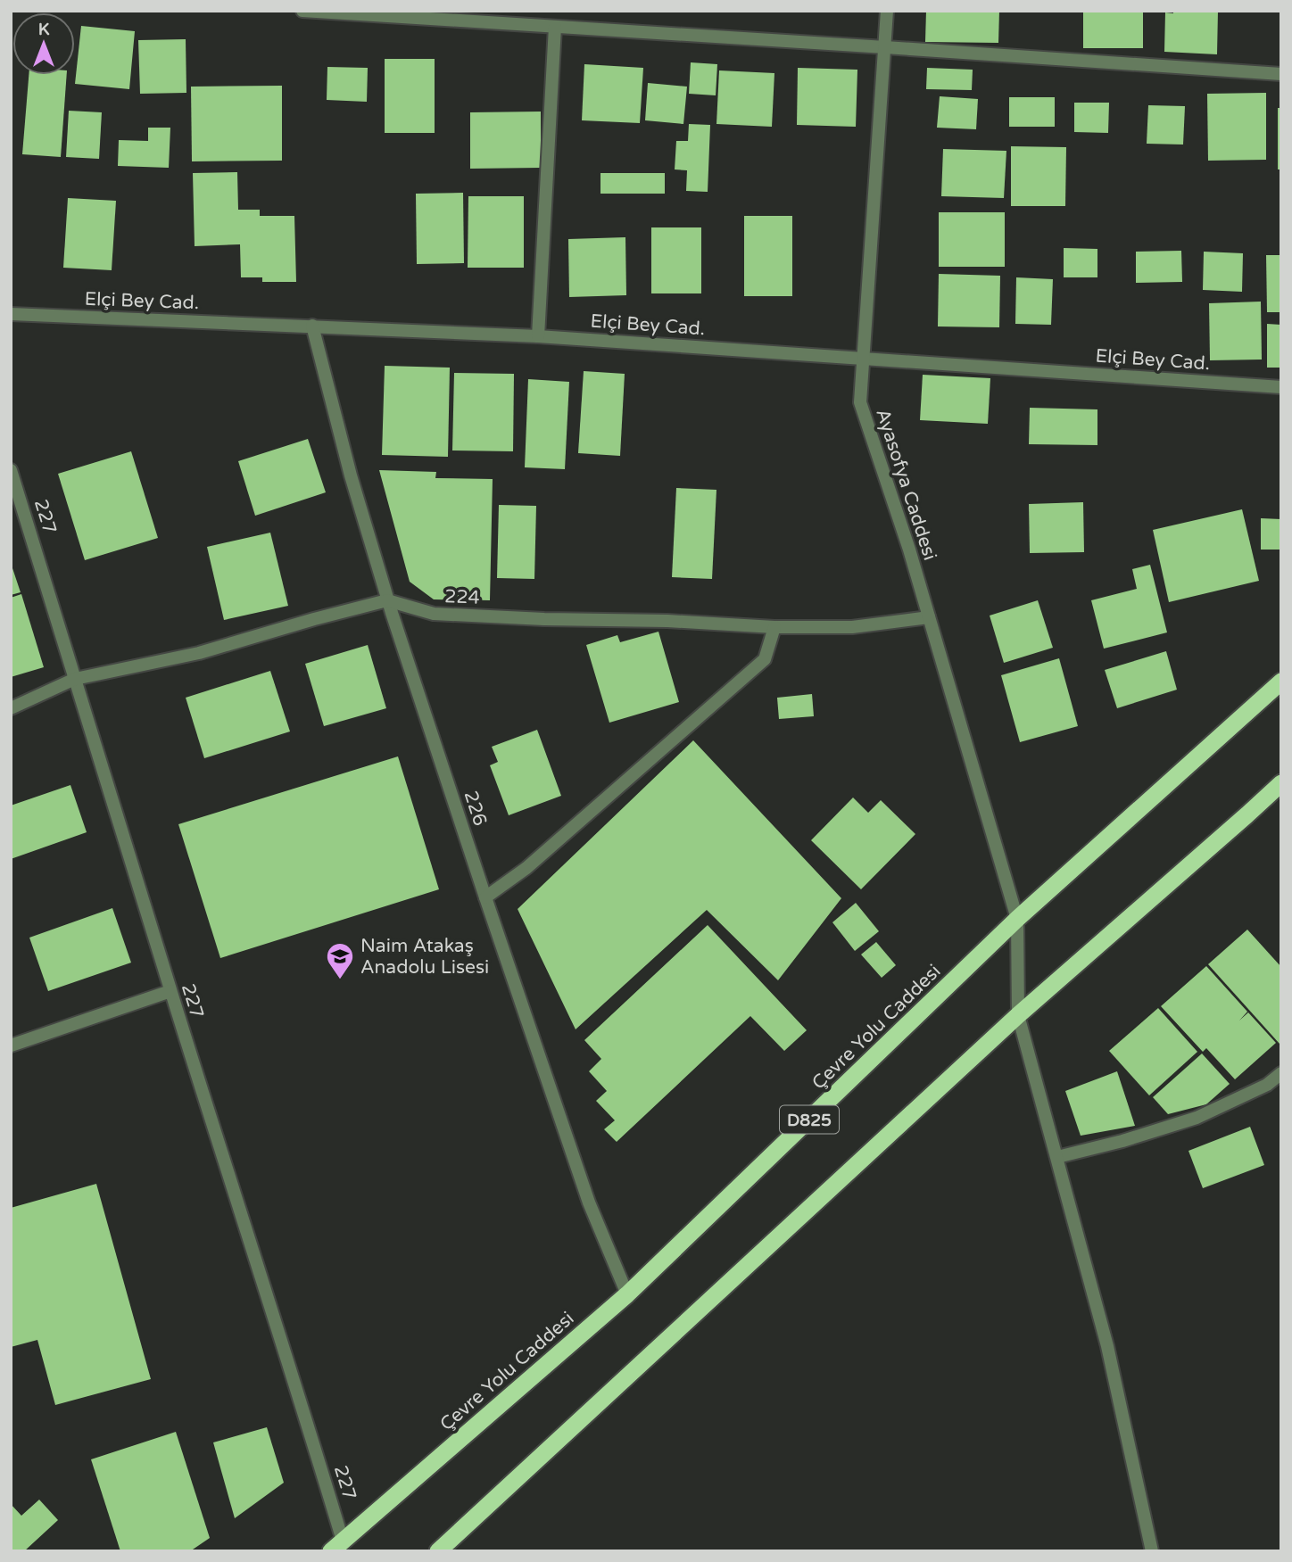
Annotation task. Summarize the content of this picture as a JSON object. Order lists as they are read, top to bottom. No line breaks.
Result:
{"streets":{"highway":["Çevre Yolu Caddesi","D825"],"street":["Elçi Bey Cad.","Ayasofya Caddesi","227","224","226"]},"crossings":[["Elçi Bey Cad.","Ayasofya Caddesi"],["Elçi Bey Cad.","226"],["Ayasofya Caddesi","224"],["Ayasofya Caddesi","Çevre Yolu Caddesi"],["227","Çevre Yolu Caddesi"],["224","226"],["226","Çevre Yolu Caddesi"]],"places":{"school or university":["Naim Atakaş Anadolu Lisesi"]},"north":"top"}
